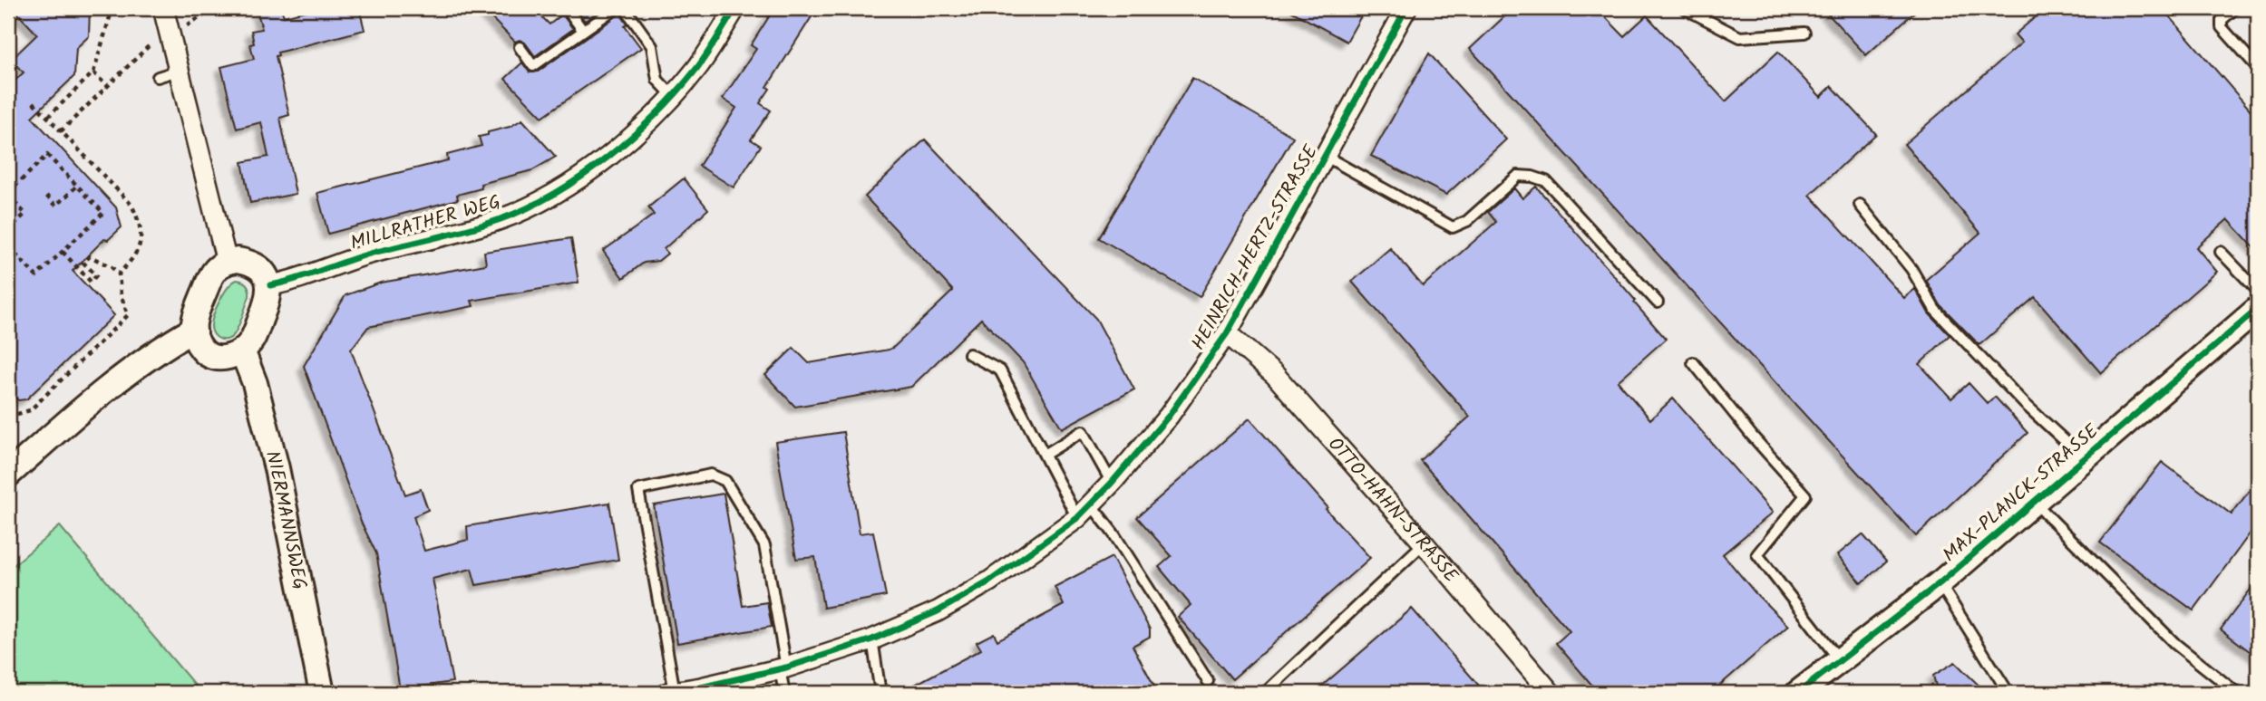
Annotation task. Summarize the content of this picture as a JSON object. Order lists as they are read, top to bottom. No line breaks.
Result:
{"streets":{"street":["MILLRATHER WEG","HEINRICH-HERTZ-STRASSE","MAX-PLANCK-STRASSE","OTTO-HAHN-STRASSE","NIERMANNSWEG"]},"crossings":[["MILLRATHER WEG","NIERMANNSWEG"],["HEINRICH-HERTZ-STRASSE","OTTO-HAHN-STRASSE"]]}
